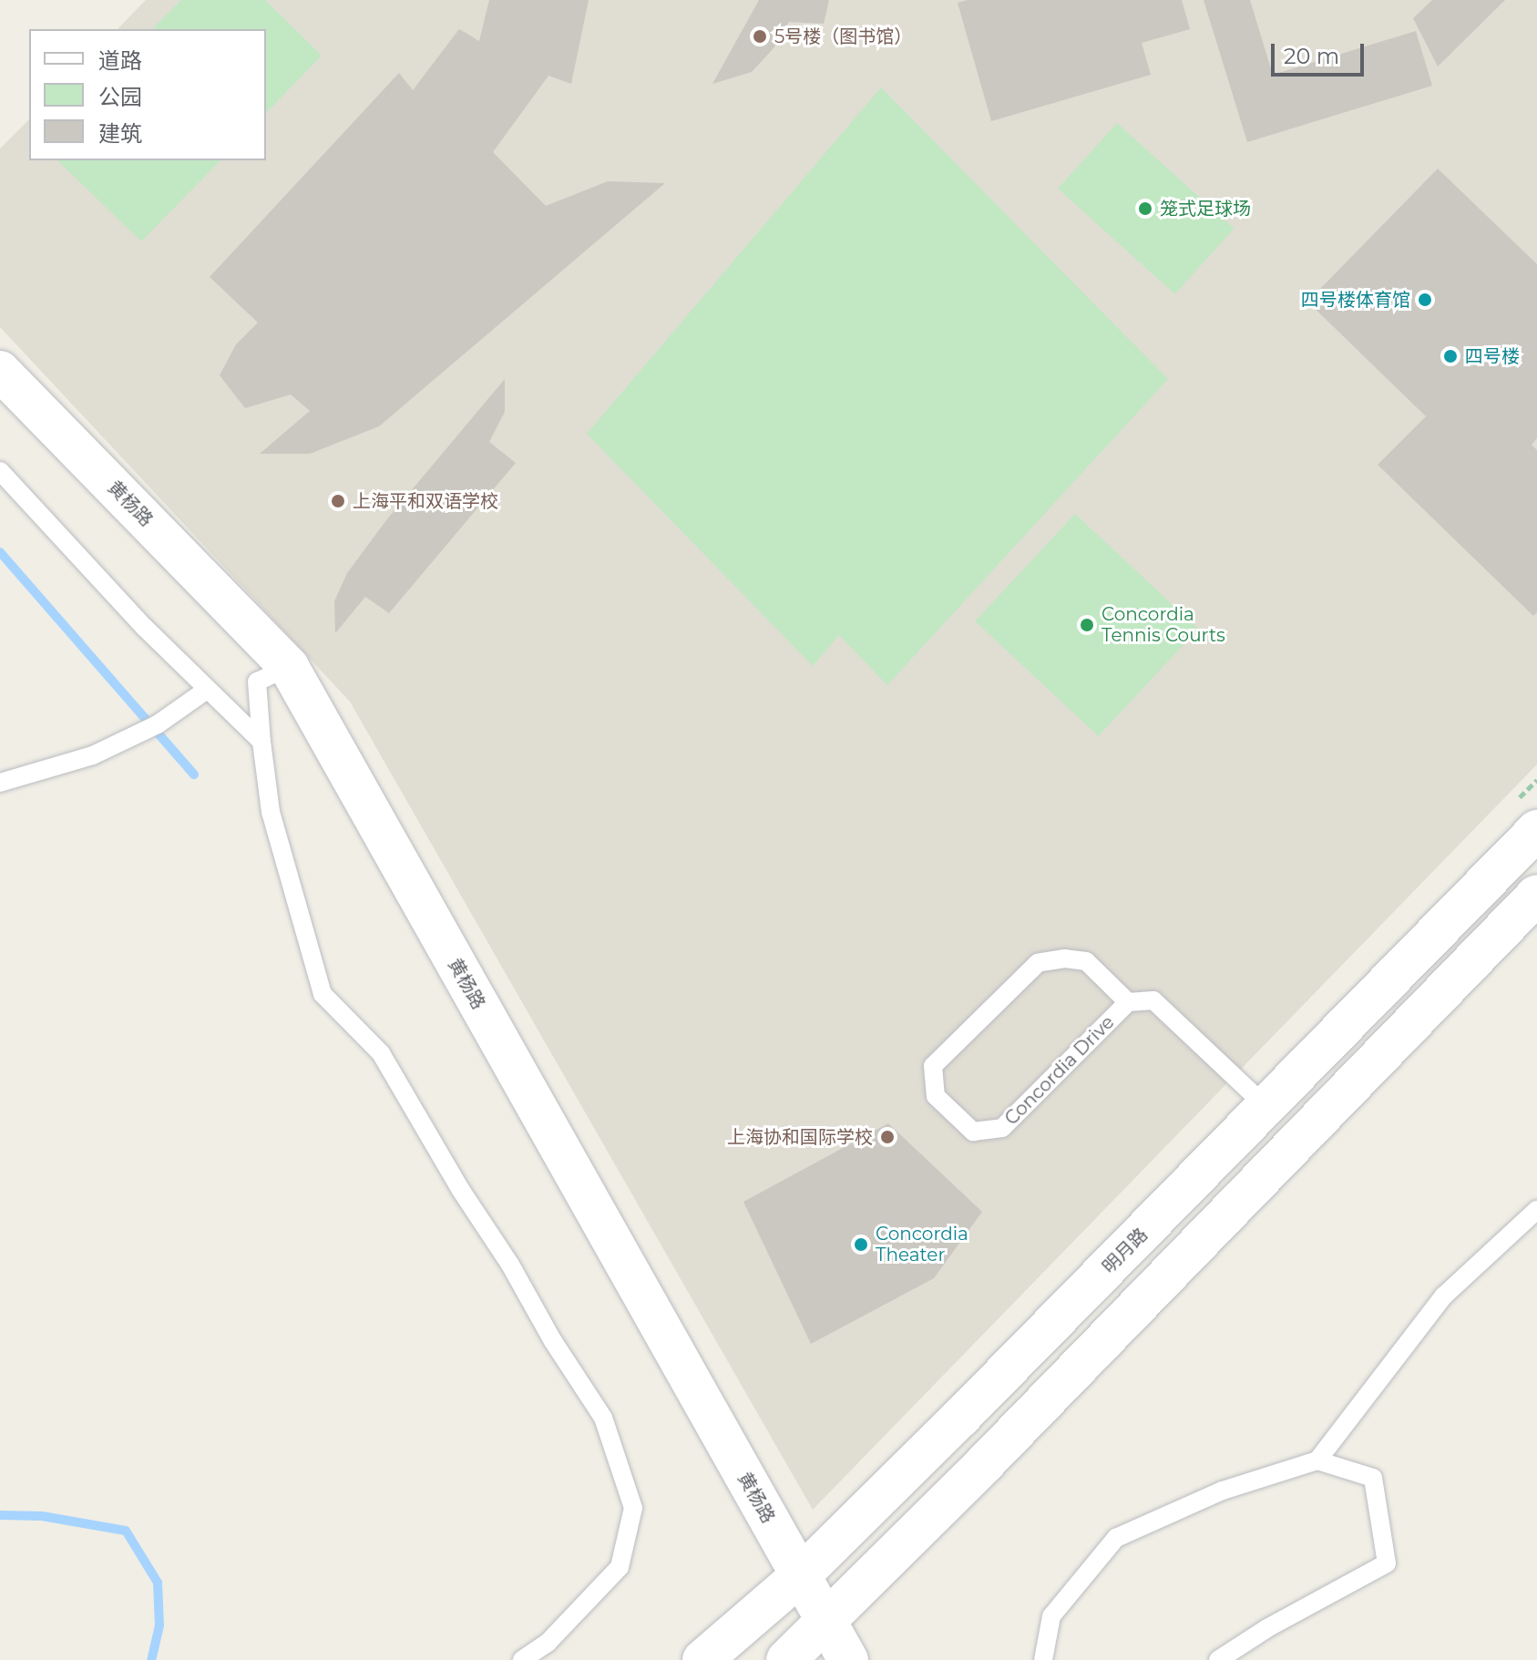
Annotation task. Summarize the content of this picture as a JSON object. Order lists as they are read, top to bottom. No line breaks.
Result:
{"streets":{"street":["黄杨路","明月路"],"lane":["Concordia Drive"]},"crossings":[["黄杨路","明月路"],["Concordia Drive","明月路"]],"places":["5号楼（图书馆）","笼式足球场","四号楼体育馆","四号楼","上海平和双语学校","Concordia Tennis Courts","上海协和国际学校","Concordia Theater"],"legend":["道路","公园","建筑"],"scale_bar":"20 m"}
